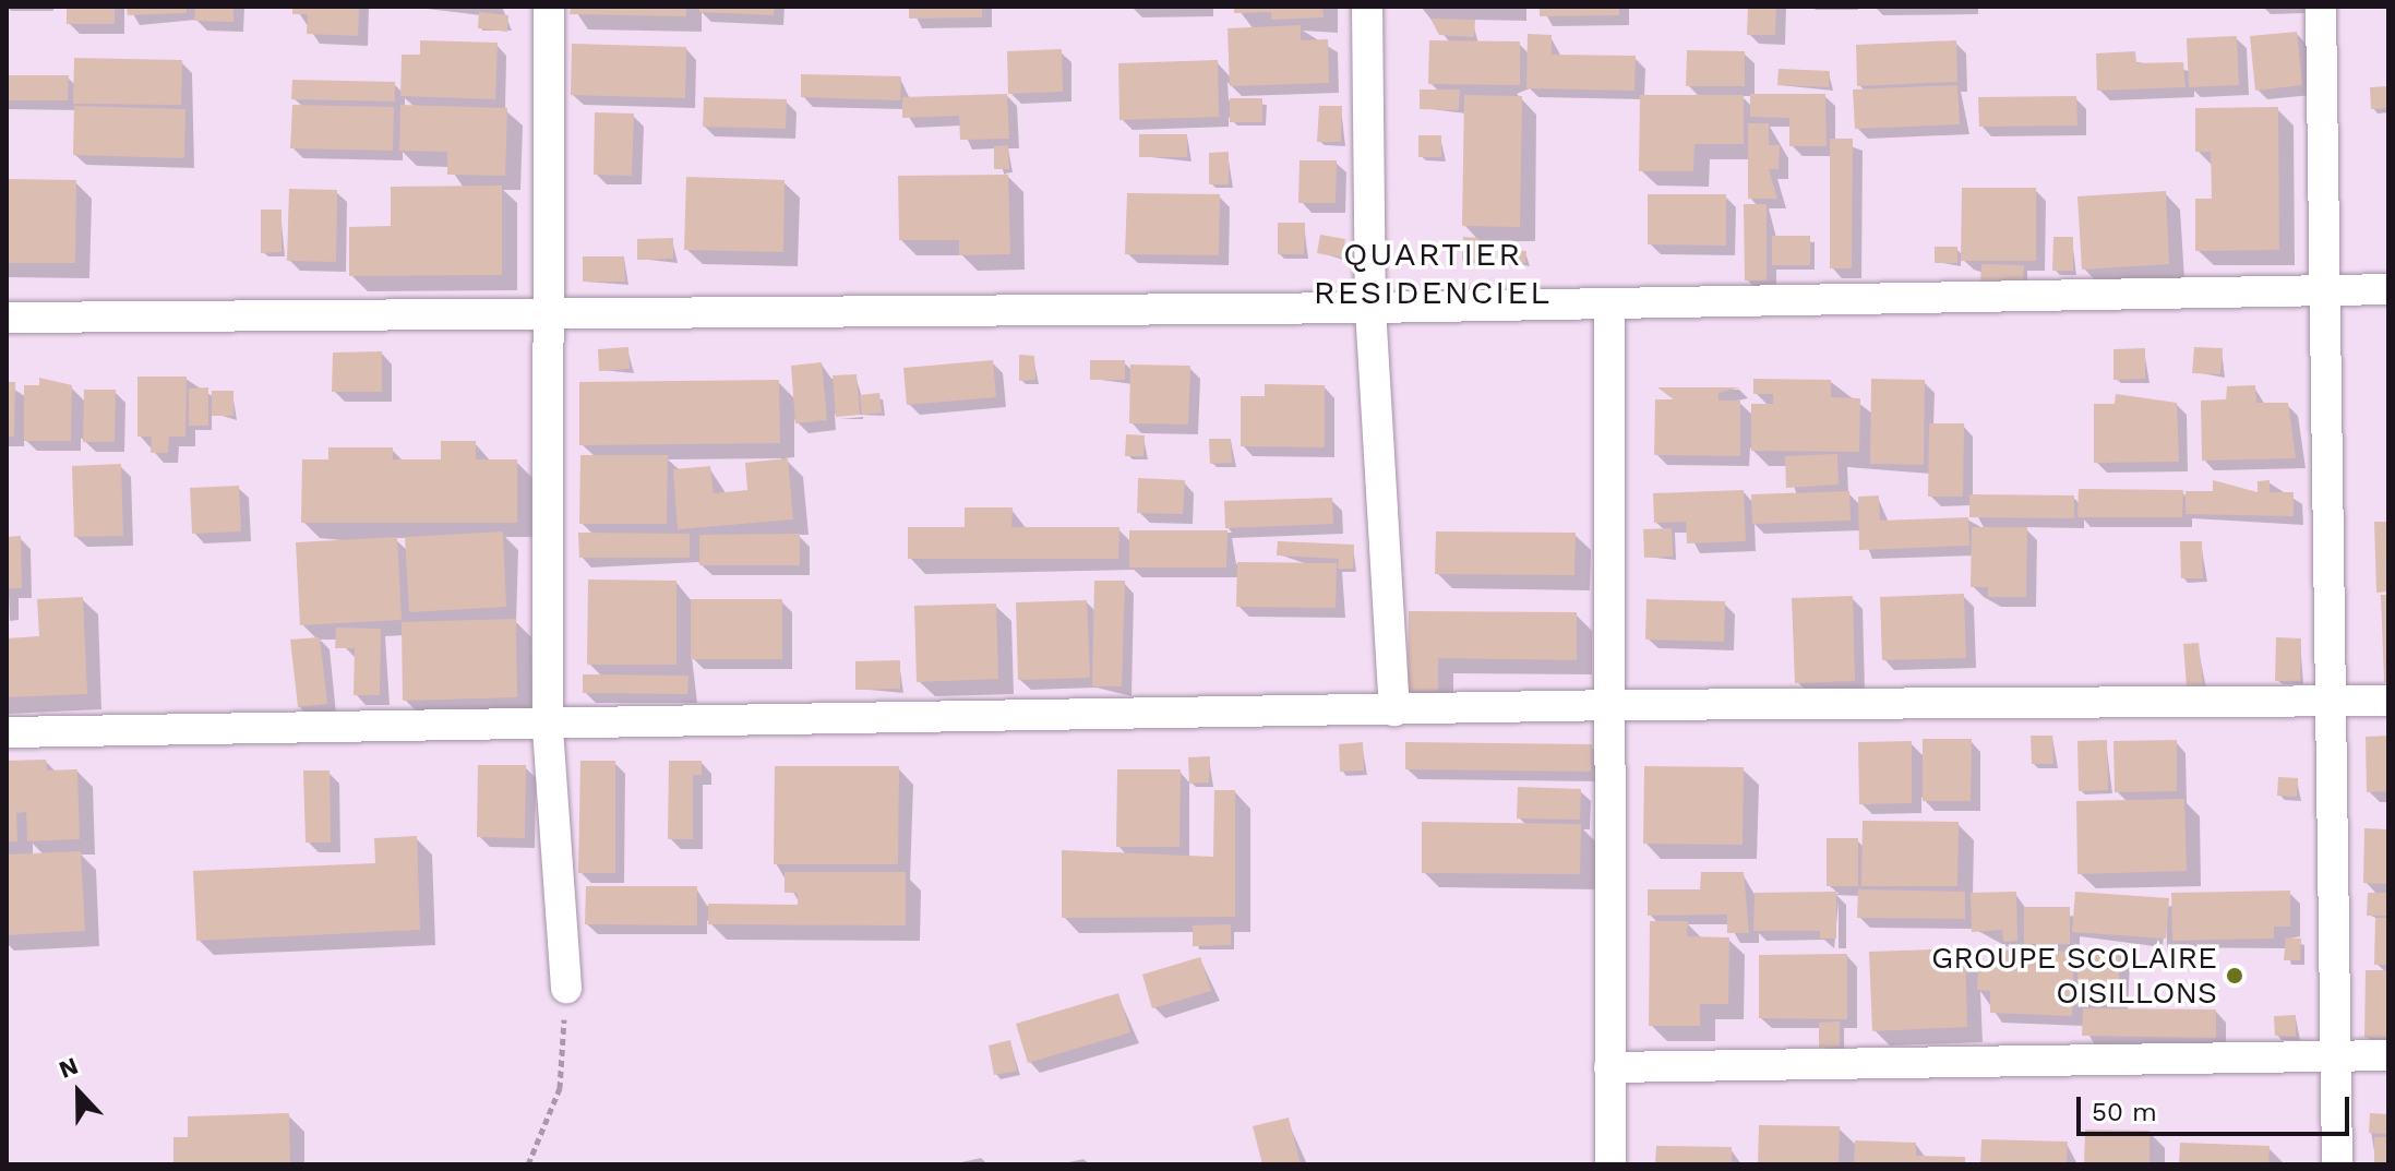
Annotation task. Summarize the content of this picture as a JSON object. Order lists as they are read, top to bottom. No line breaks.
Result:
{"districts":["QUARTIER RESIDENCIEL"],"places":["GROUPE SCOLAIRE OISILLONS"],"scale_bar":"50 m","north":"top"}
